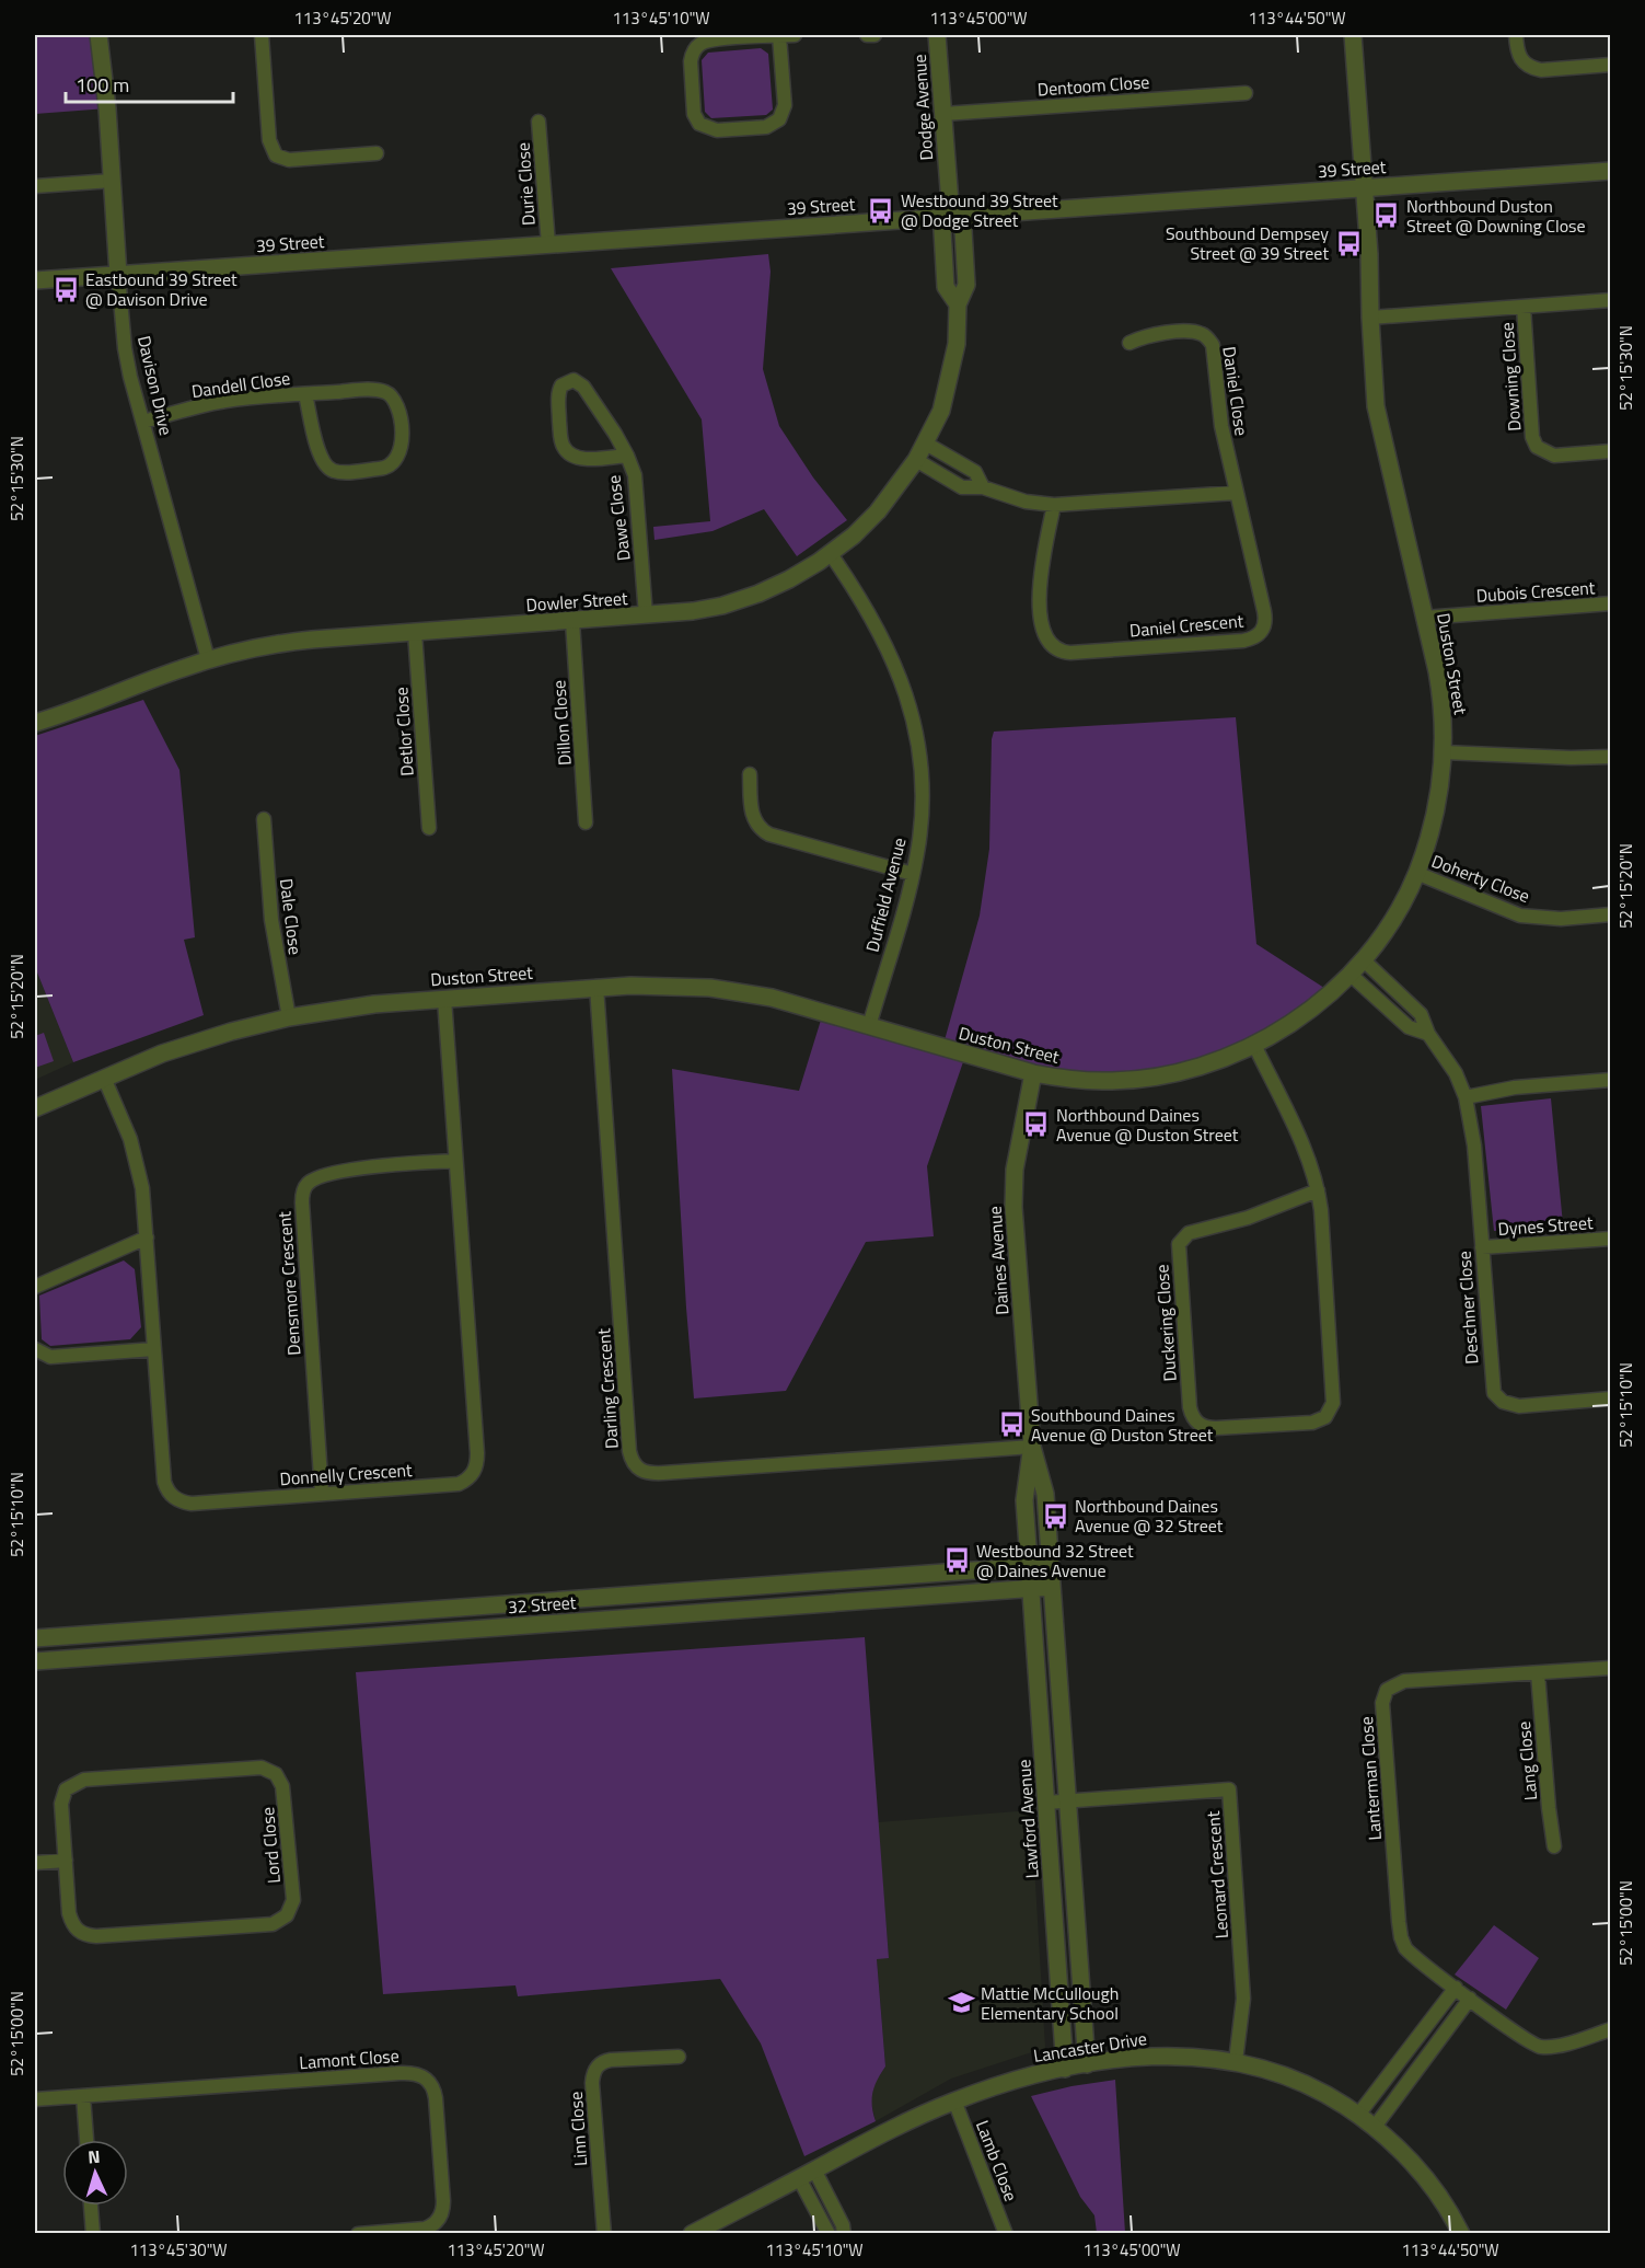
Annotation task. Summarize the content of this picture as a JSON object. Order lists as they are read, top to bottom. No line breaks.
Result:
{"streets":{"street":["Dentoom Close","Dodge Avenue","39 Street","Durie Close","Downing Close","Dandell Close","Davison Drive","Daniel Close","Dawe Close","Dubois Crescent","Dowler Street","Daniel Crescent","Duston Street","Dillon Close","Detlor Close","Doherty Close","Duffield Avenue","Dale Close","Dynes Street","Daines Avenue","Densmore Crescent","Deschner Close","Duckering Close","Darling Crescent","Donnelly Crescent","32 Street","Lang Close","Lanterman Close","Lawford Avenue","Lord Close","Leonard Crescent","Lancaster Drive","Lamont Close","Linn Close","Lamb Close"]},"crossings":[["Dentoom Close","Dodge Avenue"],["Dodge Avenue","39 Street"],["Dodge Avenue","Dowler Street"],["39 Street","Durie Close"],["39 Street","Davison Drive"],["39 Street","Dowler Street"],["39 Street","Duston Street"],["Downing Close","Duston Street"],["Dandell Close","Davison Drive"],["Davison Drive","Dowler Street"],["Daniel Close","Daniel Crescent"],["Dawe Close","Dowler Street"],["Dubois Crescent","Duston Street"],["Dowler Street","Dillon Close"],["Dowler Street","Detlor Close"],["Dowler Street","Duffield Avenue"],["Duston Street","Doherty Close"],["Duston Street","Duffield Avenue"],["Duston Street","Dale Close"],["Duston Street","Daines Avenue"],["Duston Street","Deschner Close"],["Duston Street","Duckering Close"],["Duston Street","Darling Crescent"],["Duston Street","Donnelly Crescent"],["Dynes Street","Deschner Close"],["Daines Avenue","Darling Crescent"],["Daines Avenue","32 Street"],["Daines Avenue","Lawford Avenue"],["Densmore Crescent","Donnelly Crescent"],["32 Street","Lawford Avenue"],["Lang Close","Lanterman Close"],["Lawford Avenue","Leonard Crescent"],["Lawford Avenue","Lancaster Drive"],["Leonard Crescent","Lancaster Drive"],["Lancaster Drive","Lamb Close"]],"places":{"bus stop":["Westbound 39 Street @ Dodge Street","Northbound Duston Street @ Downing Close","Southbound Dempsey Street @ 39 Street","Eastbound 39 Street @ Davison Drive","Northbound Daines Avenue @ Duston Street","Southbound Daines Avenue @ Duston Street","Northbound Daines Avenue @ 32 Street","Westbound 32 Street @ Daines Avenue"],"school or university":["Mattie McCullough Elementary School"]},"scale_bar":"100 m","north":"top","coordinates":["113°45'20\"W","113°45'10\"W","113°45'00\"W","113°44'50\"W","52°15'30\"N","52°15'20\"N","52°15'10\"N","52°15'00\"N","113°45'30\"W"]}
